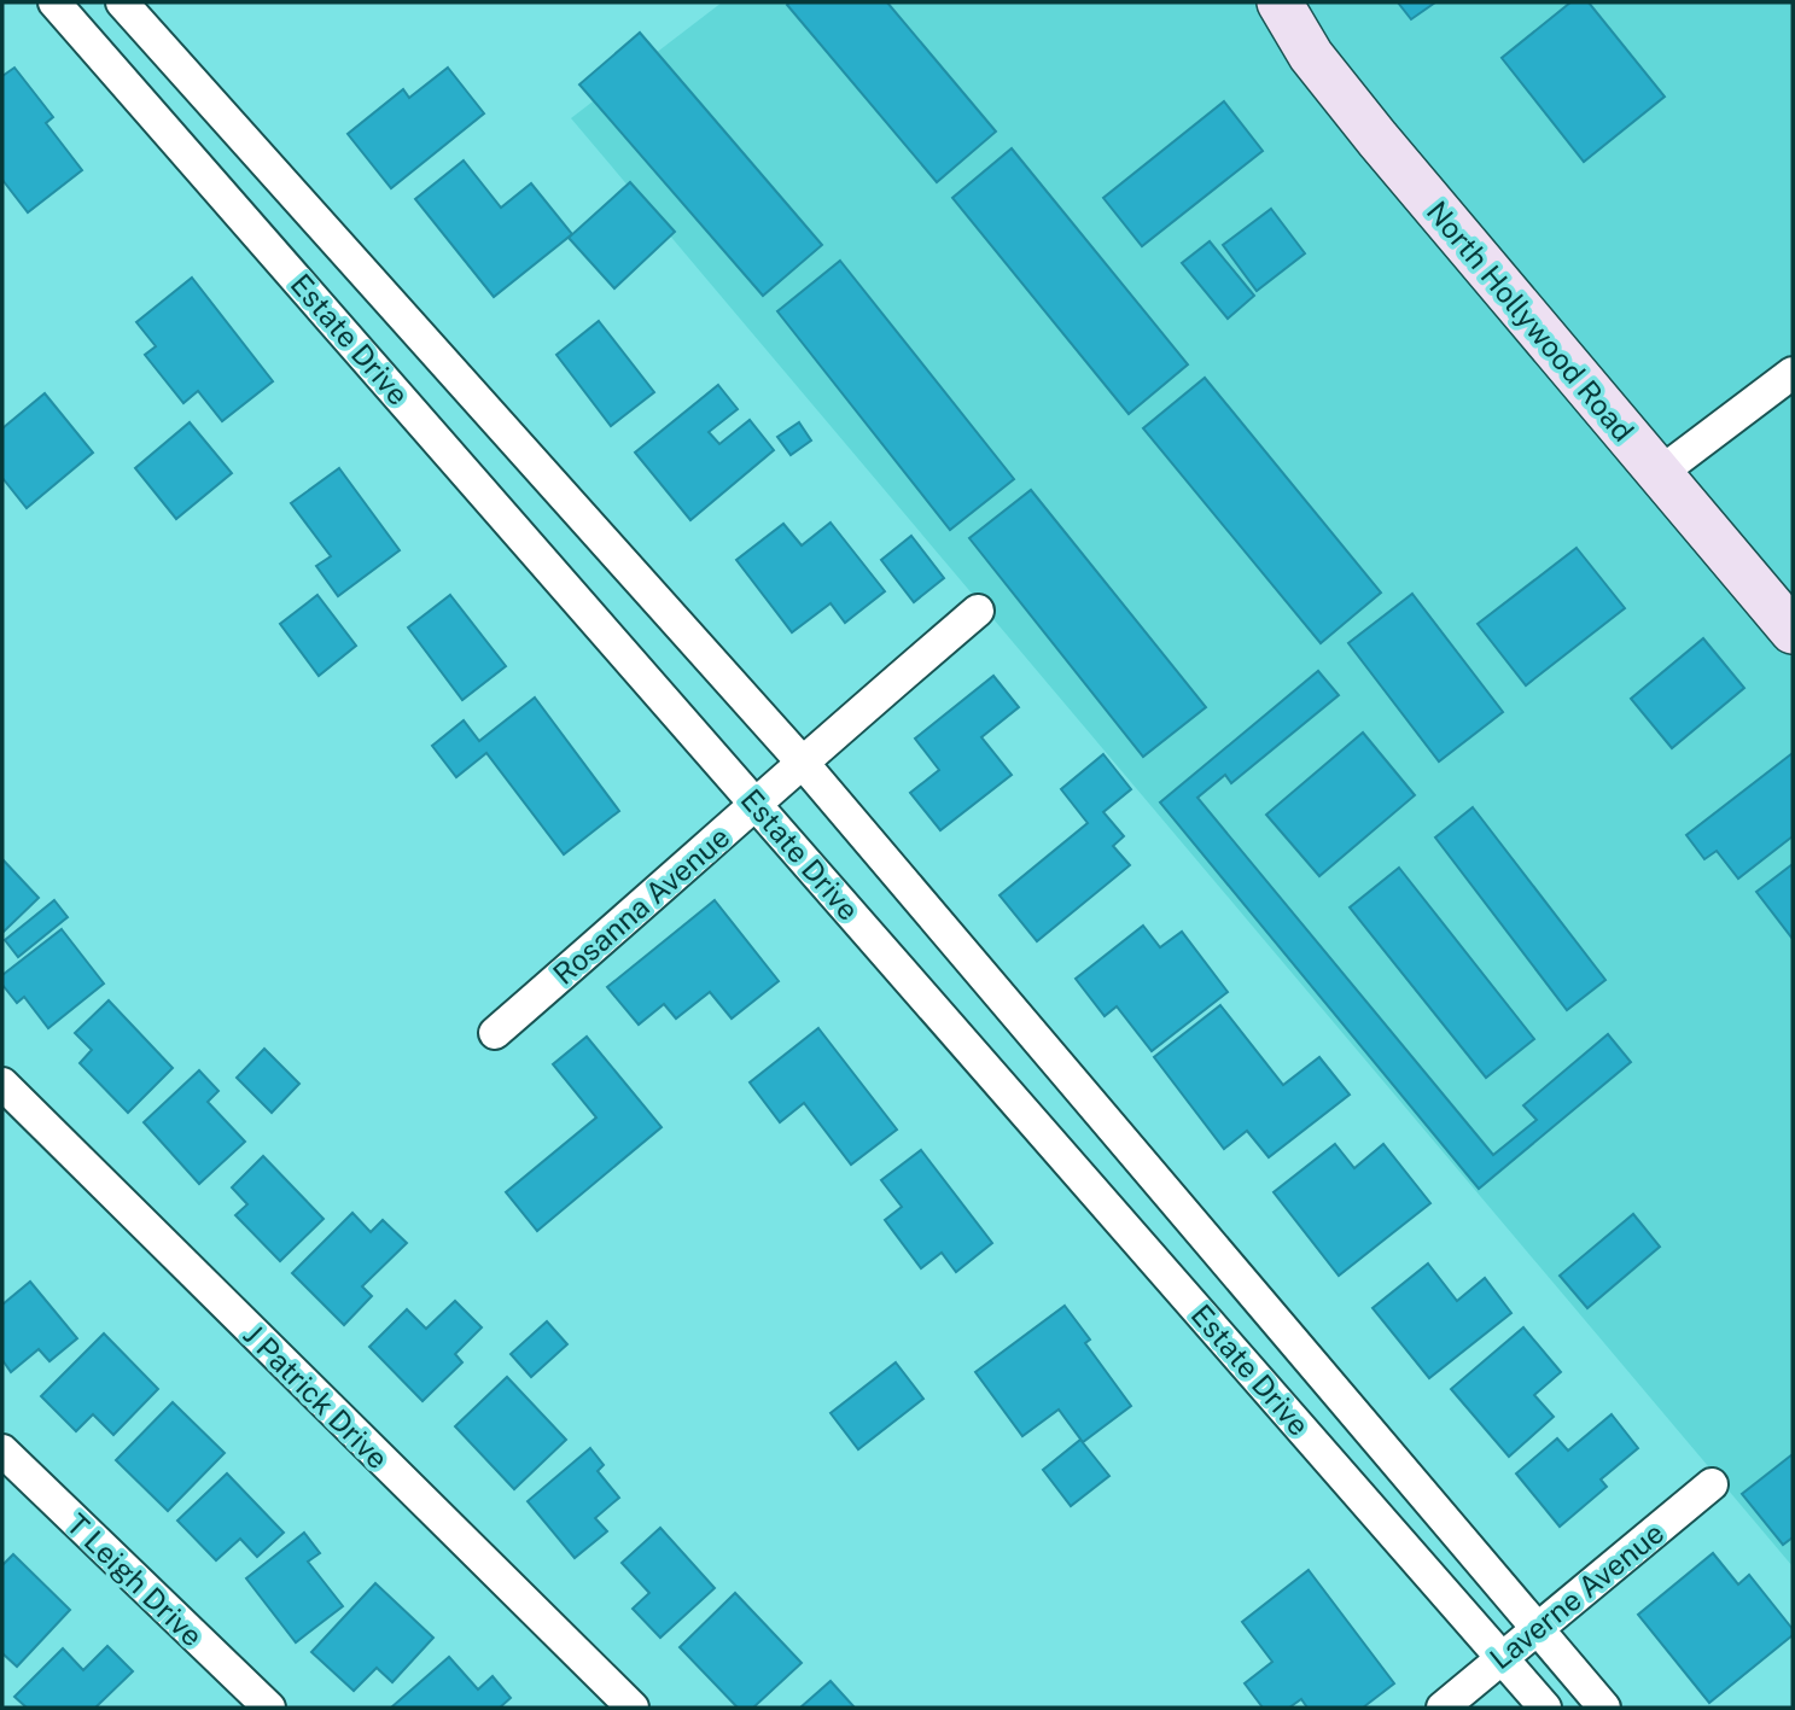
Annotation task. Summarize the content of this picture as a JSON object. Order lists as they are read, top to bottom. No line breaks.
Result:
{"streets":{"main road":["North Hollywood Road"],"street":["Estate Drive","Rosanna Avenue","J Patrick Drive","T Leigh Drive","Laverne Avenue"]},"crossings":[["Estate Drive","Rosanna Avenue"],["Estate Drive","Laverne Avenue"]]}
